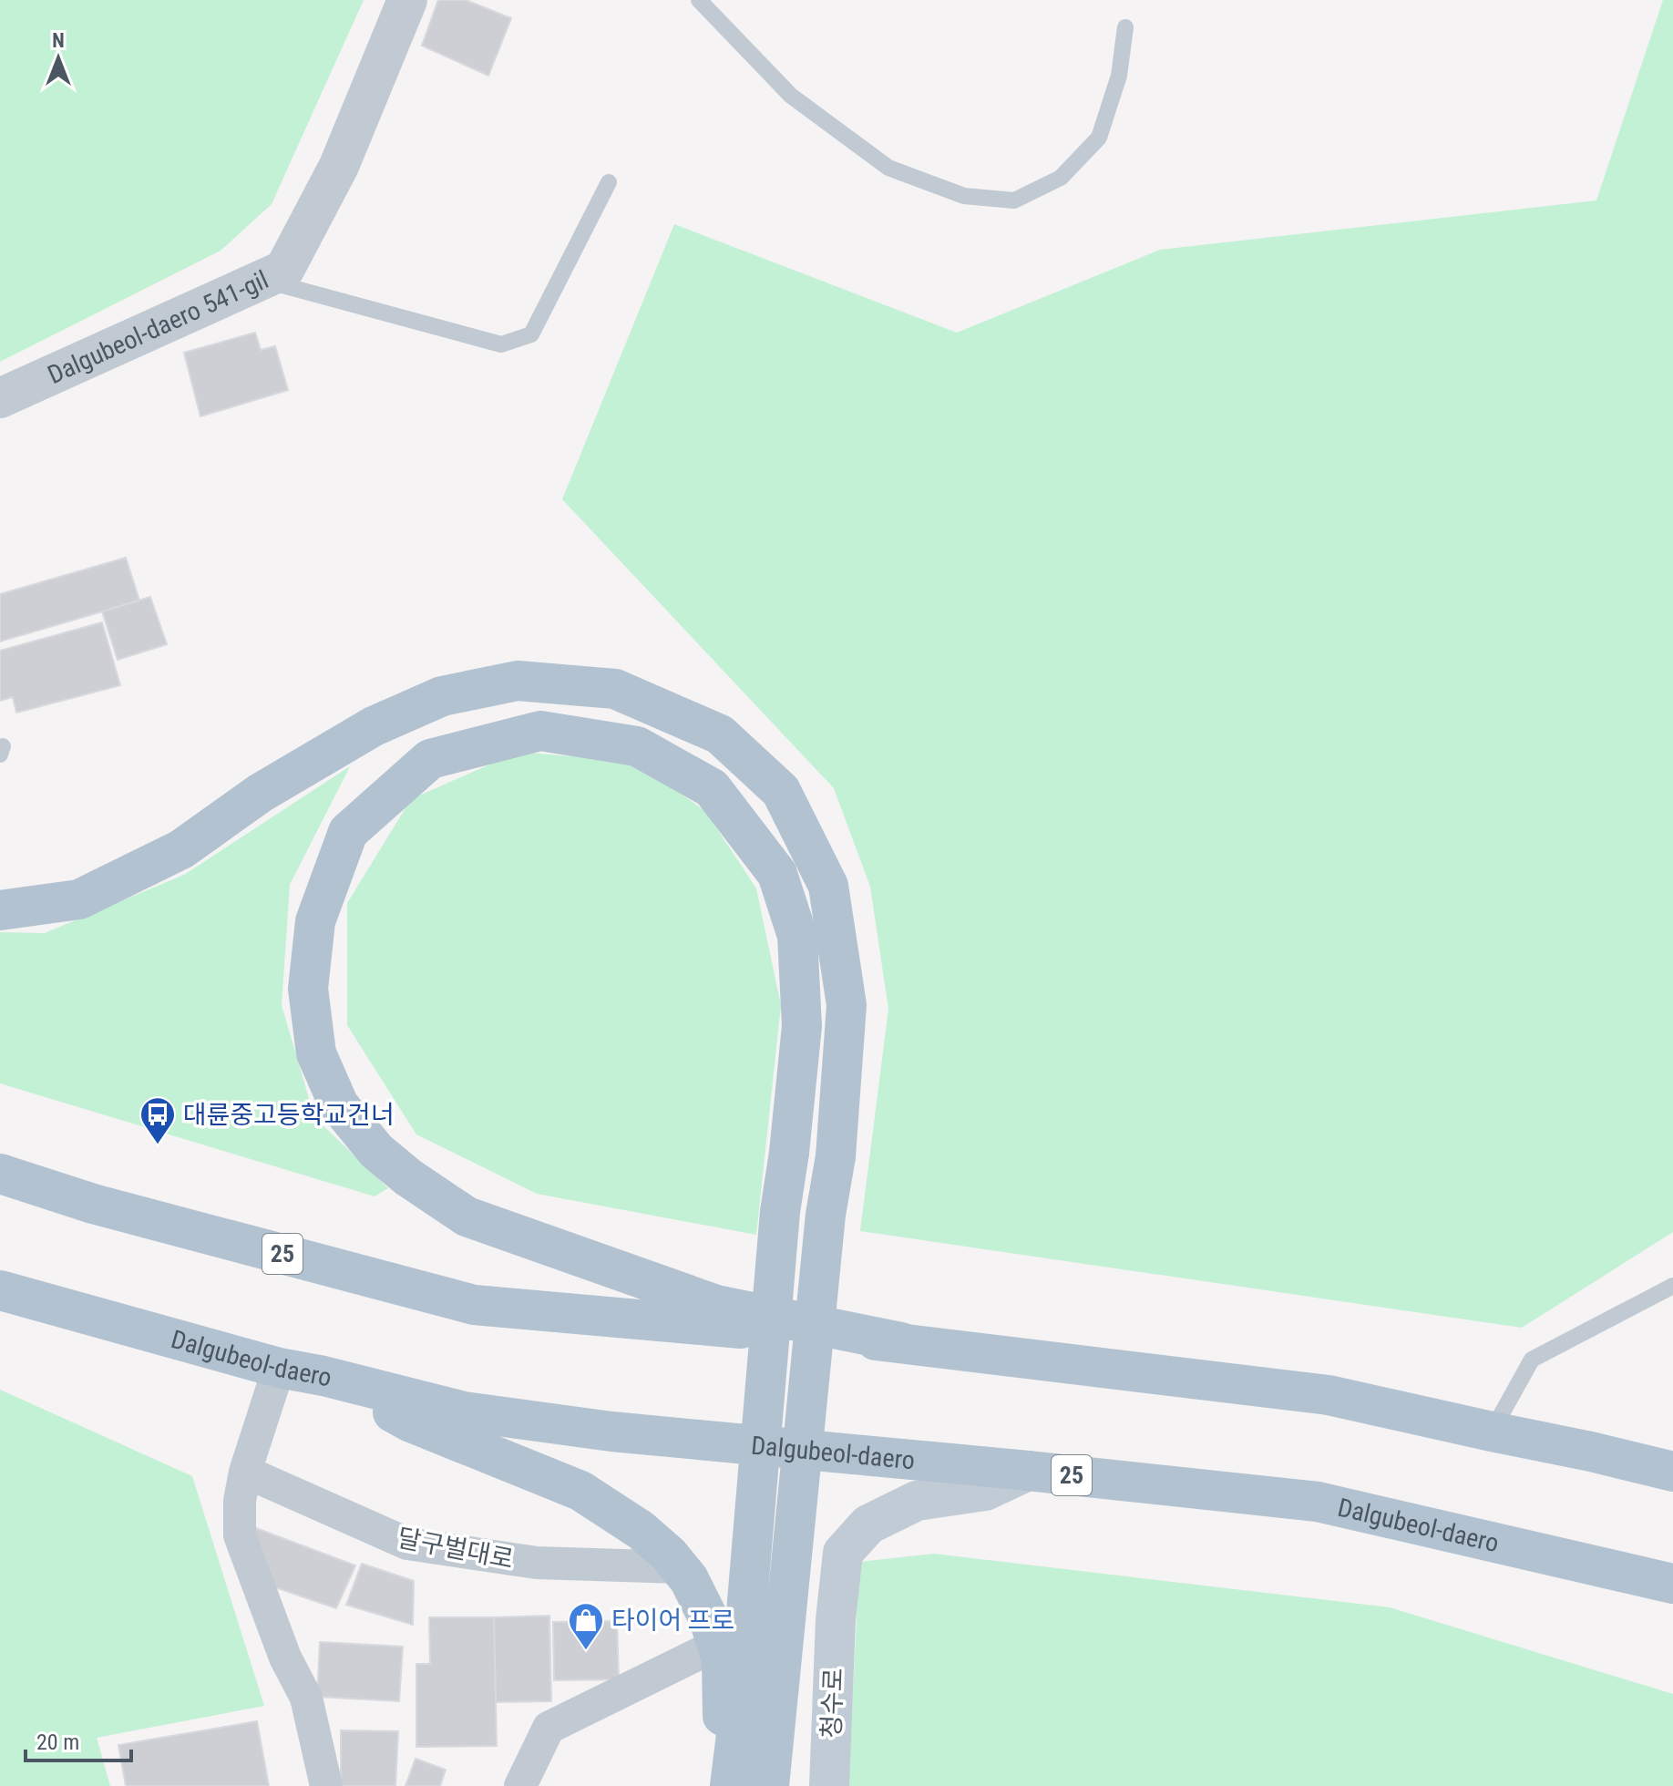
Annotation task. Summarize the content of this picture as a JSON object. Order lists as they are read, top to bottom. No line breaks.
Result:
{"streets":{"main road":["25","Dalgubeol-daero","청수로"],"street":["Dalgubeol-daero 541-gil","달구벌대로"]},"crossings":[["Dalgubeol-daero","청수로"]],"places":{"bus stop":["대륜중고등학교건너"],"shop":["타이어 프로"]},"scale_bar":"20 m","north":"top"}
